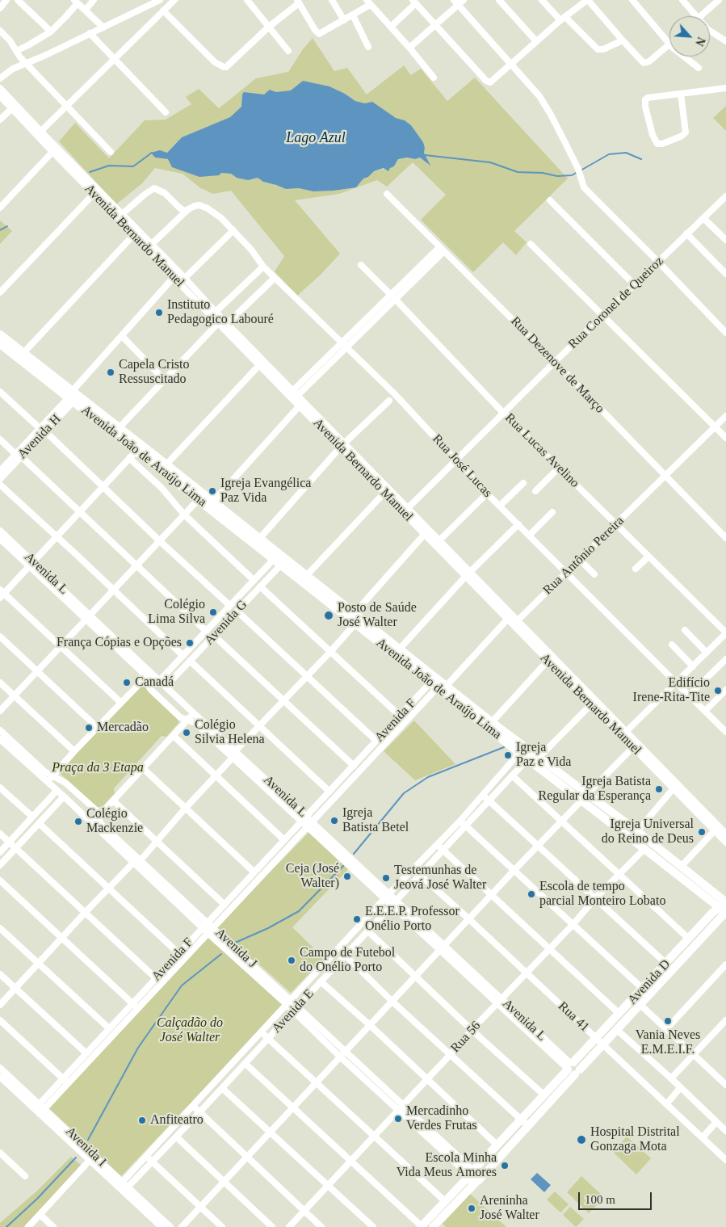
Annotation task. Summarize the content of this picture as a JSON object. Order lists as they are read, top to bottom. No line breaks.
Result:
{"streets":{"main road":["Avenida João de Araújo Lima","Avenida D"],"street":["Avenida Bernardo Manuel","Rua Coronel de Queiroz","Rua Dezenove de Março","Avenida H","Rua Lucas Avelino","Rua José Lucas","Rua Antônio Pereira","Avenida L","Avenida G","Avenida F","Avenida J","Avenida E","Rua 41","Rua 56","Avenida I"]},"crossings":[["Avenida Bernardo Manuel","Rua Coronel de Queiroz"],["Avenida Bernardo Manuel","Avenida H"],["Avenida Bernardo Manuel","Rua Antônio Pereira"],["Rua Coronel de Queiroz","Rua Dezenove de Março"],["Rua Coronel de Queiroz","Rua Lucas Avelino"],["Rua Coronel de Queiroz","Rua José Lucas"],["Rua Dezenove de Março","Rua Antônio Pereira"],["Avenida H","Avenida João de Araújo Lima"],["Rua Lucas Avelino","Rua Antônio Pereira"],["Avenida João de Araújo Lima","Avenida G"],["Avenida João de Araújo Lima","Avenida F"],["Avenida João de Araújo Lima","Avenida D"],["Avenida João de Araújo Lima","Avenida E"],["Avenida João de Araújo Lima","Rua 56"],["Rua José Lucas","Rua Antônio Pereira"],["Avenida L","Avenida G"],["Avenida L","Avenida F"],["Avenida L","Avenida D"],["Avenida L","Avenida E"],["Avenida L","Rua 56"],["Avenida F","Avenida J"],["Avenida F","Avenida I"],["Avenida J","Avenida D"],["Avenida J","Avenida E"],["Avenida J","Rua 56"],["Avenida D","Rua 41"],["Avenida E","Rua 41"],["Avenida E","Avenida I"],["Rua 41","Rua 56"]],"water":["Lago Azul"],"parks":["Praça da 3 Etapa","Calçadão do José Walter"],"places":["Instituto Pedagogico Labouré","Capela Cristo Ressuscitado","Igreja Evangélica Paz Vida","Colégio Lima Silva","Posto de Saúde José Walter","França Cópias e Opções","Canadá","Edifício Irene-Rita-Tite","Mercadão","Colégio Silvia Helena","Igreja Paz e Vida","Igreja Batista Regular da Esperança","Igreja Batista Betel","Colégio Mackenzie","Igreja Universal do Reino de Deus","Ceja (José Walter)","Testemunhas de Jeová José Walter","Escola de tempo parcial Monteiro Lobato","E.E.E.P. Professor Onélio Porto","Campo de Futebol do Onélio Porto","Vania Neves E.M.E.I.F.","Mercadinho Verdes Frutas","Anfiteatro","Hospital Distrital Gonzaga Mota","Escola Minha Vida Meus Amores","Areninha José Walter"],"scale_bar":"100 m","north":"bottom right"}
